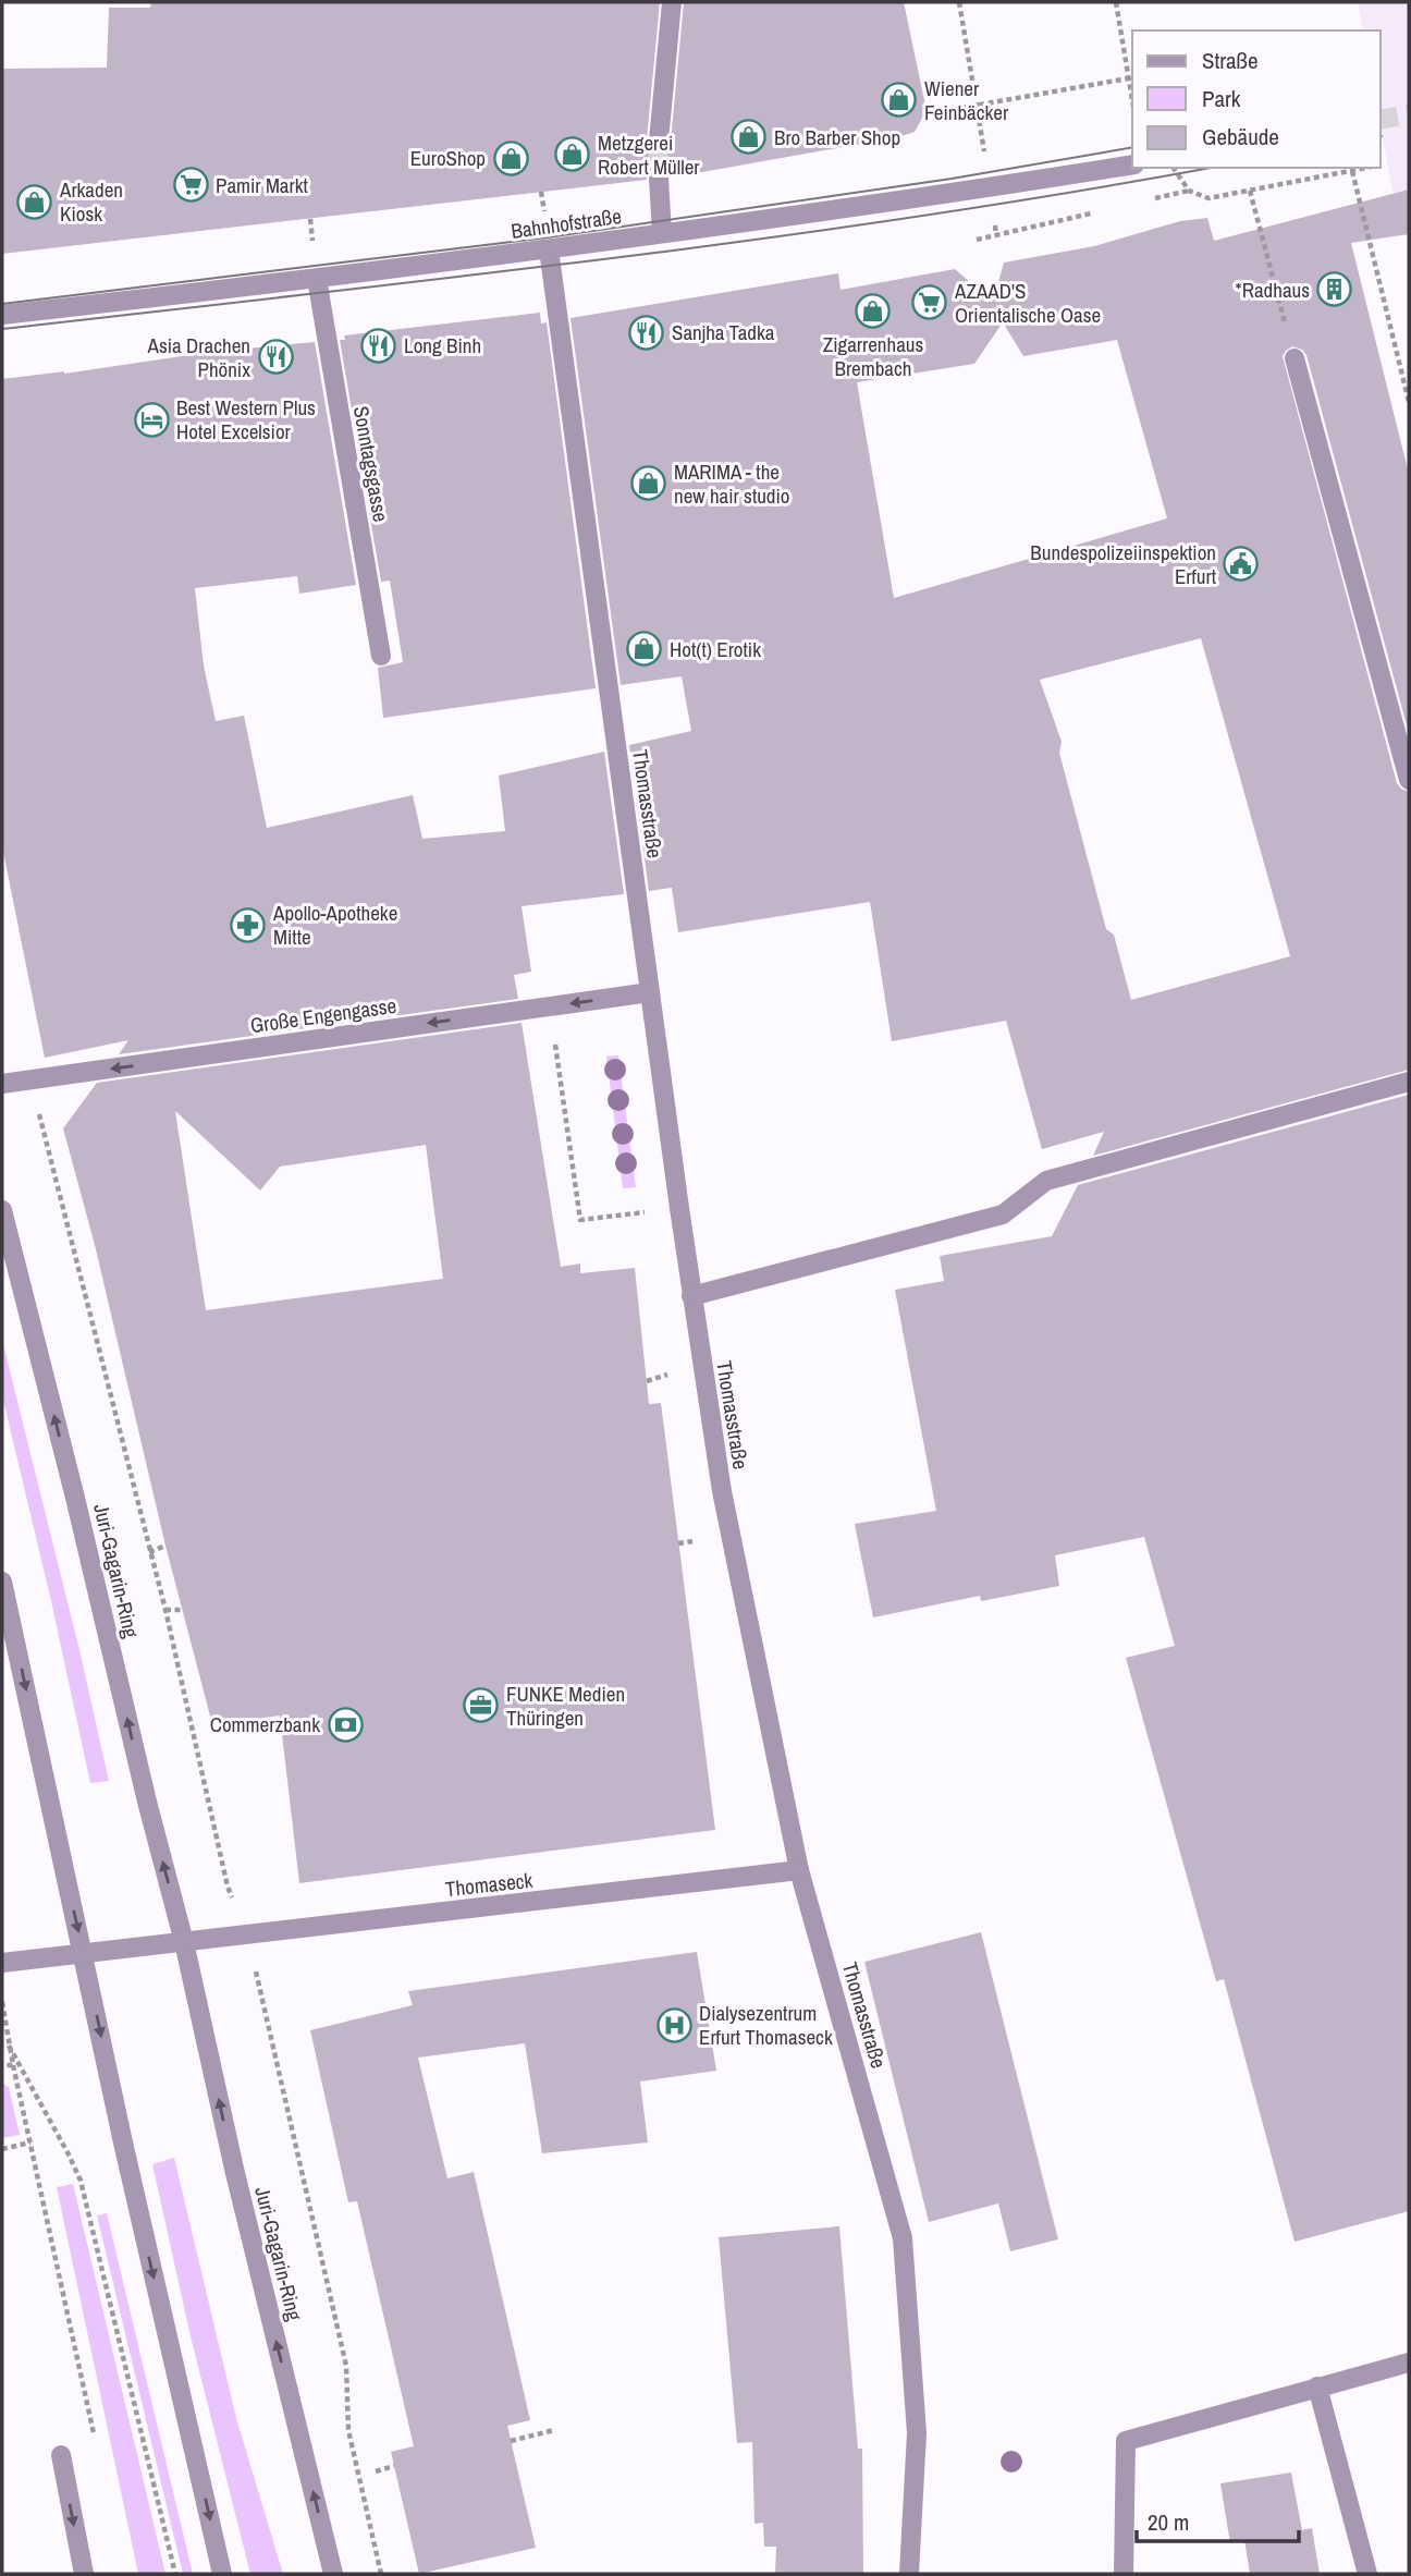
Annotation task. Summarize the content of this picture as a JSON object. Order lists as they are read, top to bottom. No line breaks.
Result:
{"streets":{"street":["Bahnhofstraße","Sonntagsgasse","Thomasstraße","Große Engengasse","Juri-Gagarin-Ring","Thomaseck"]},"crossings":[["Bahnhofstraße","Sonntagsgasse"],["Bahnhofstraße","Thomasstraße"],["Thomasstraße","Große Engengasse"],["Thomasstraße","Thomaseck"],["Juri-Gagarin-Ring","Thomaseck"]],"one_way":["Große Engengasse"],"places":{"shop":["Wiener Feinbäcker","Bro Barber Shop","Metzgerei Robert Müller","EuroShop","Arkaden Kiosk","Zigarrenhaus Brembach","MARIMA - the new hair studio","Hot(t) Erotik"],"supermarket":["Pamir Markt","AZAAD'S Orientalische Oase"],"building":["*Radhaus"],"restaurant":["Sanjha Tadka","Long Binh","Asia Drachen Phönix"],"hotel":["Best Western Plus Hotel Excelsior"],"public building":["Bundespolizeiinspektion Erfurt"],"pharmacy":["Apollo-Apotheke Mitte"],"office":["FUNKE Medien Thüringen"],"bank":["Commerzbank"],"hospital":["Dialysezentrum Erfurt Thomaseck"]},"legend":["Straße","Park","Gebäude"],"scale_bar":"20 m"}
